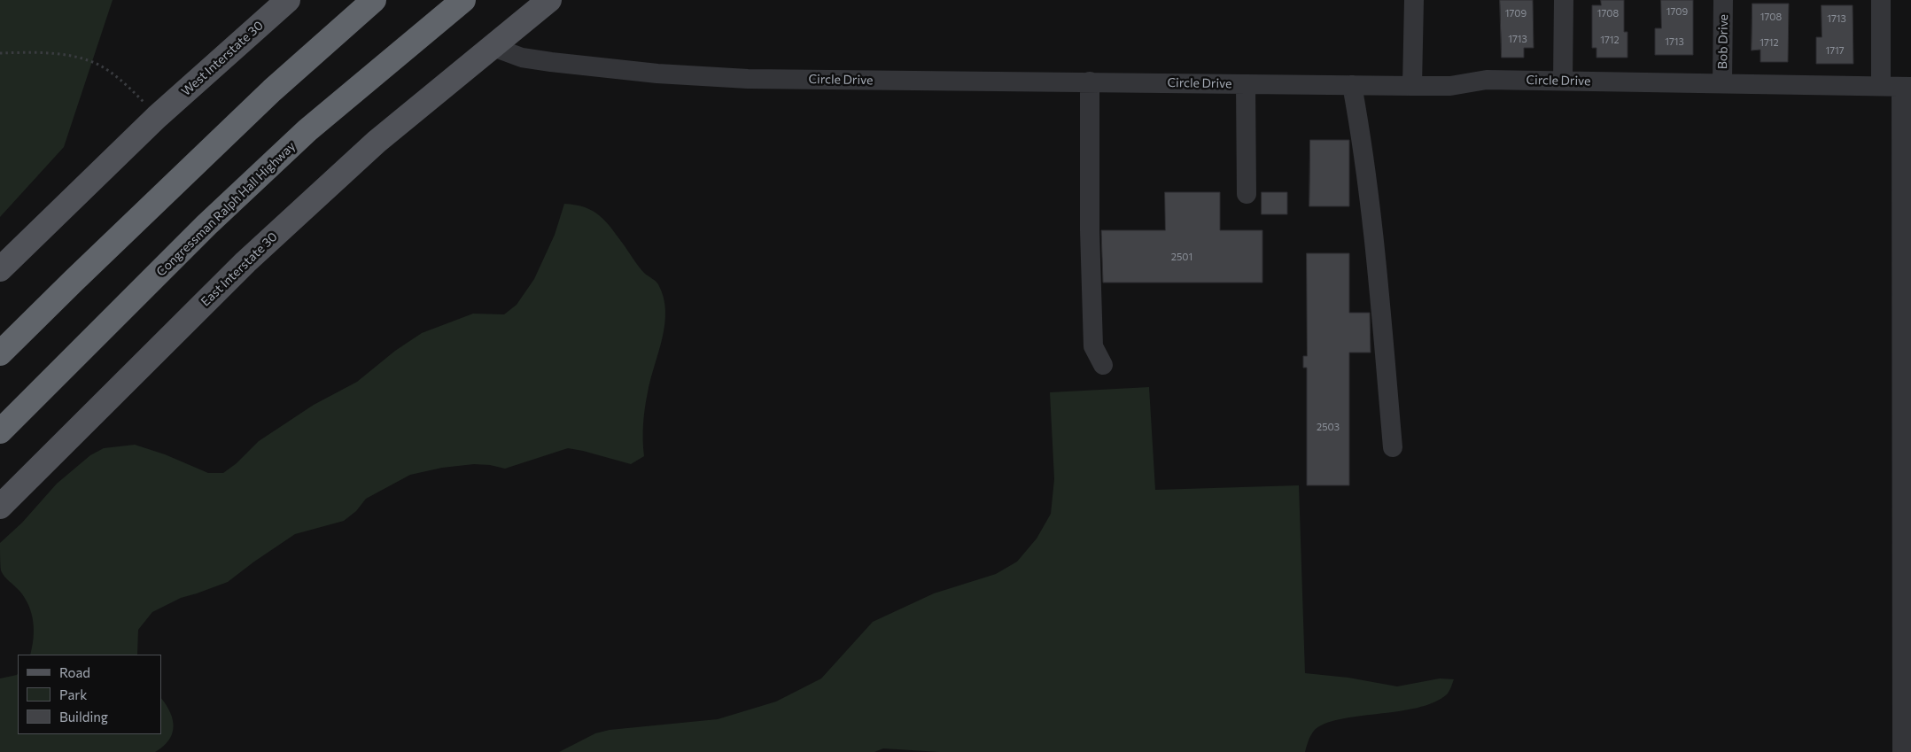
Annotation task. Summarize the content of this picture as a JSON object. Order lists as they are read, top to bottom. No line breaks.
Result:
{"streets":{"highway":["Congressman Ralph Hall Highway"],"main road":["West Interstate 30","East Interstate 30"],"street":["Bob Drive","Circle Drive"]},"crossings":[["Bob Drive","Circle Drive"],["Circle Drive","East Interstate 30"]],"house_numbers":["1709","1709","1708","1708","1713","1713","1712","1713","1712","1717","2501","2503"],"legend":["Road","Park","Building"]}
